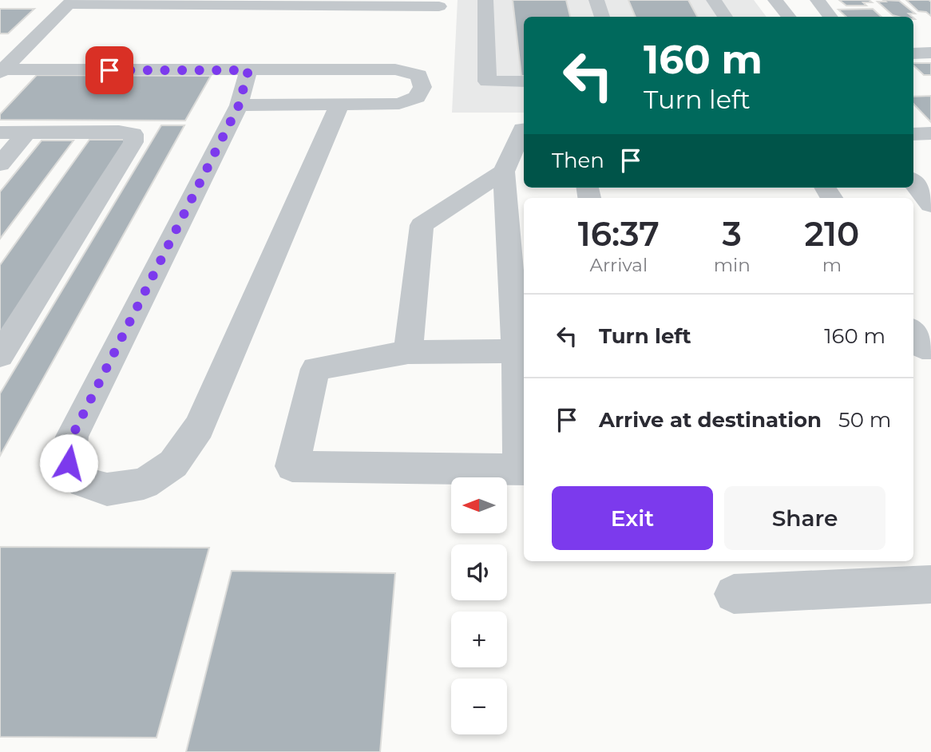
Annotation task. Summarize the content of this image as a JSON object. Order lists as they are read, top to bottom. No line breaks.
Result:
{"north":"left","page":{"turn":["160 m","Turn left"],"then":"Then","eta":["16:37","Arrival","3","min","210","m"],"list":[{"name":"Turn left","value":"160 m"},{"name":"Arrive at destination","value":"50 m"}],"buttons":["Exit","Share"],"map_buttons":["+","−"]}}
